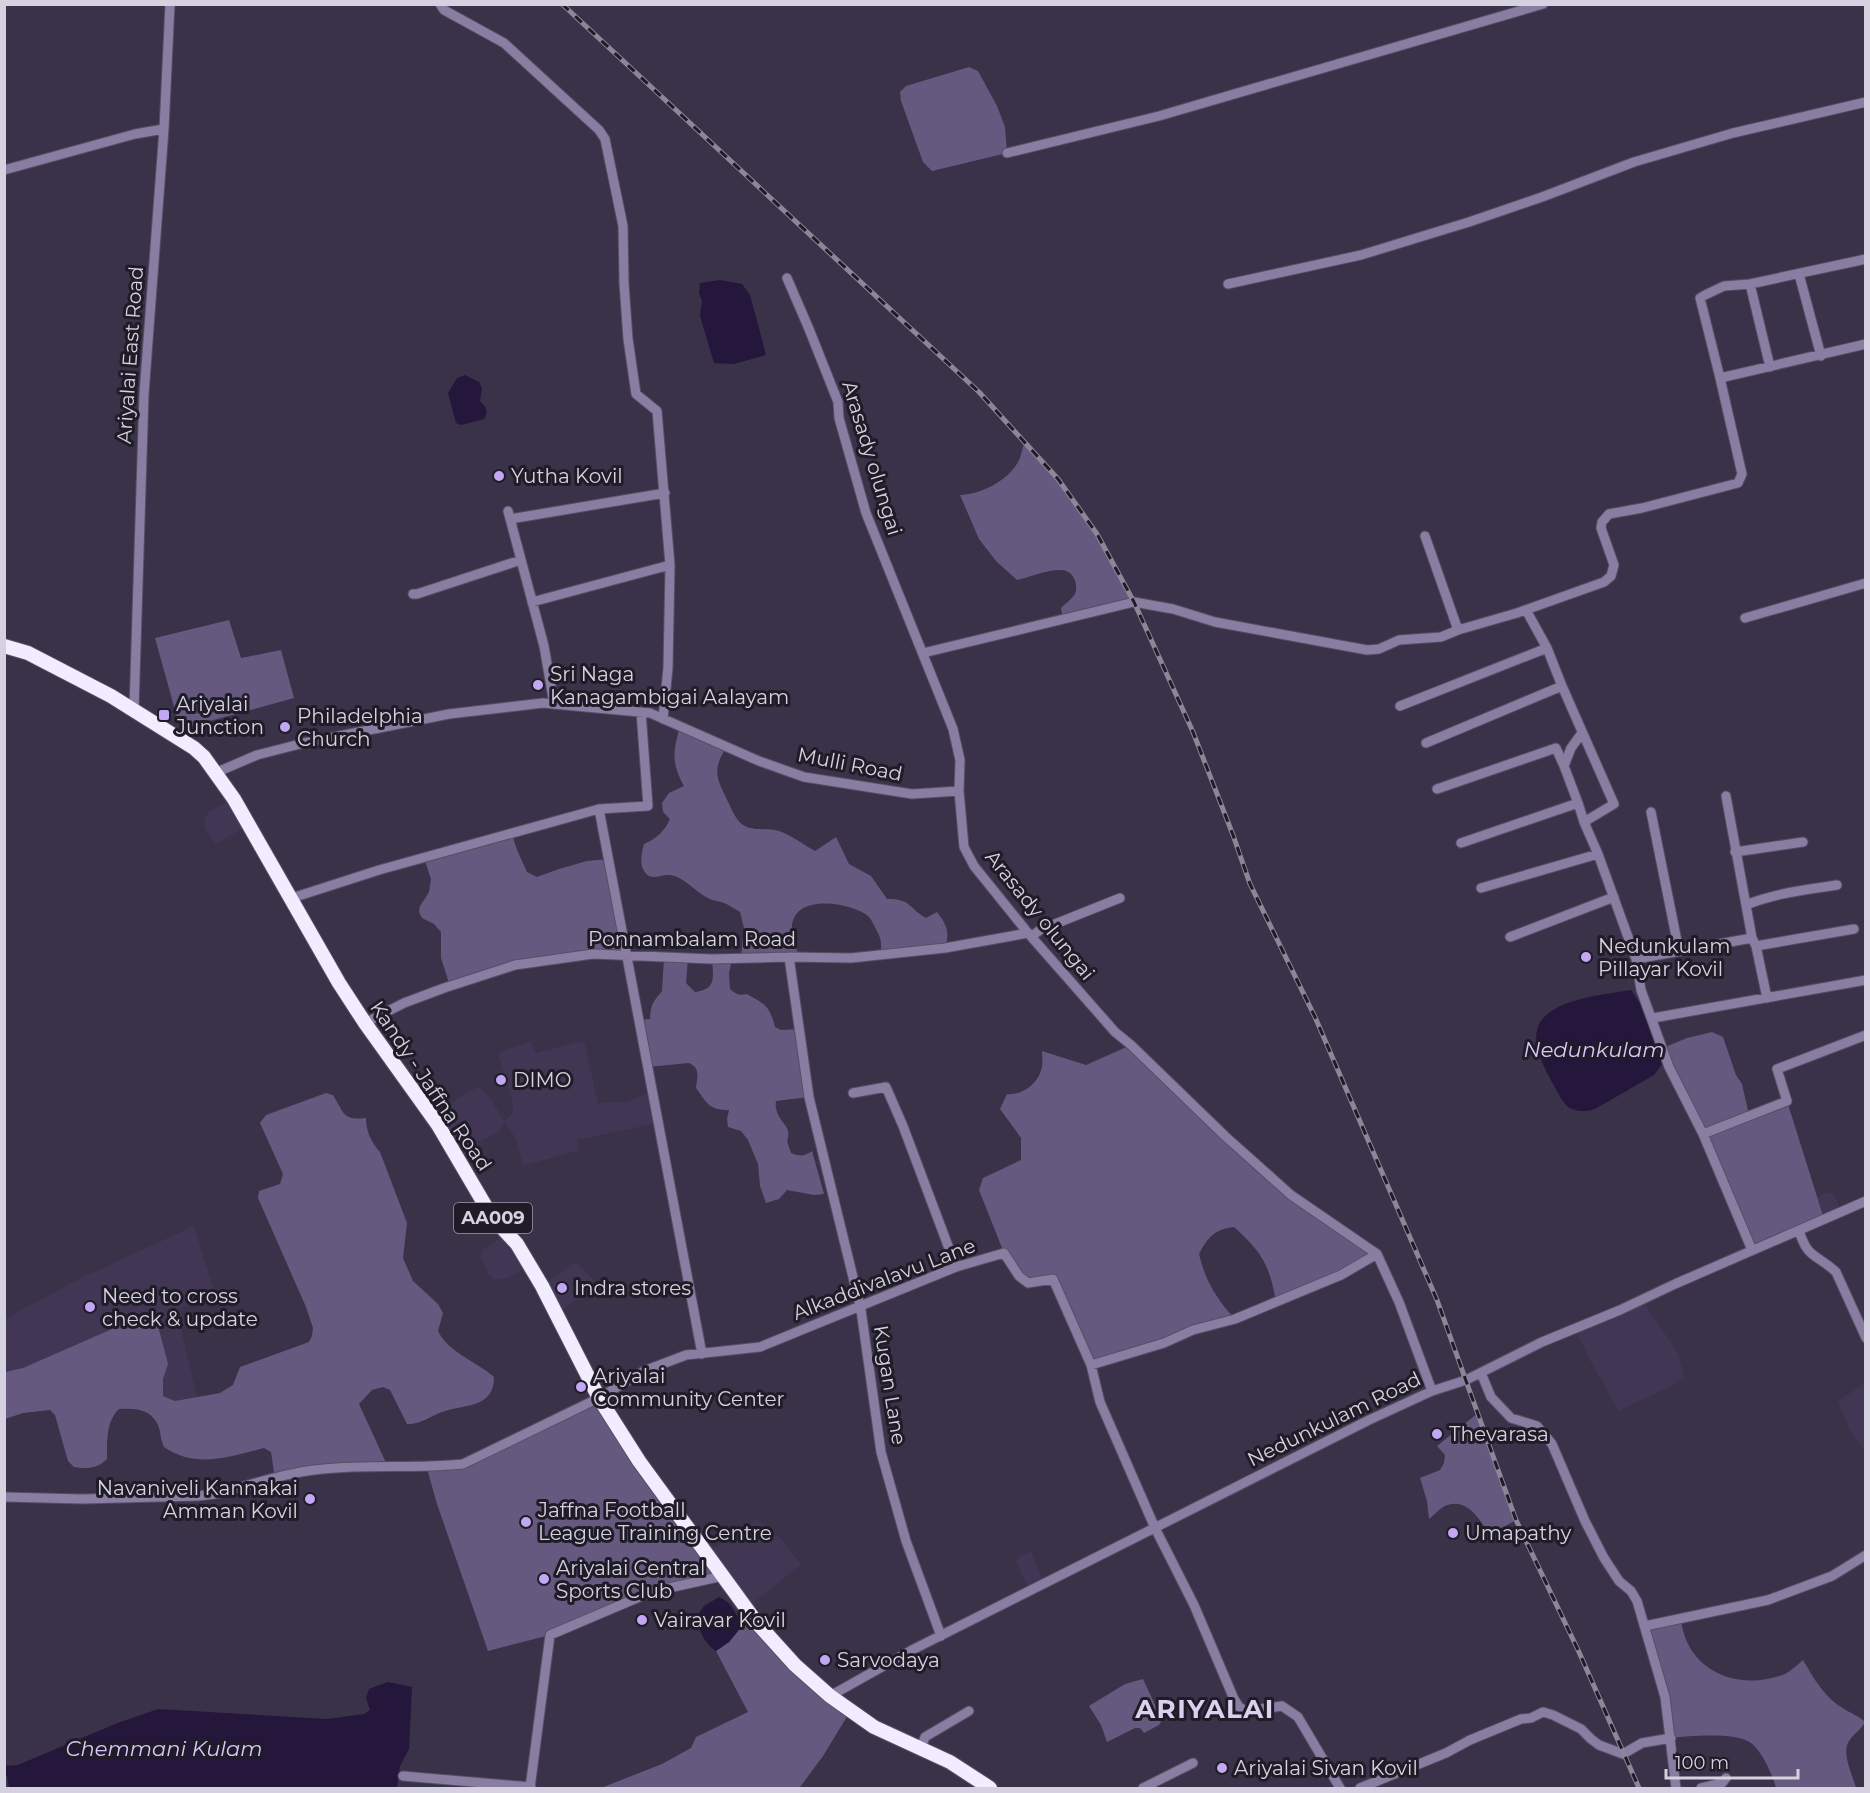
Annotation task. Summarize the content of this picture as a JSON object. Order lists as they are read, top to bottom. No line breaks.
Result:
{"streets":{"highway":["Kandy - Jaffna Road","AA009"],"street":["Ariyalai East Road","Arasady olungai","Mulli Road","Ponnambalam Road","Alkaddivalavu Lane","Kugan Lane","Nedunkulam Road"]},"crossings":[["Ariyalai East Road","Kandy - Jaffna Road"],["Arasady olungai","Mulli Road"],["Arasady olungai","Ponnambalam Road"],["Mulli Road","Kandy - Jaffna Road"],["Ponnambalam Road","Kandy - Jaffna Road"],["Ponnambalam Road","Kugan Lane"],["Kandy - Jaffna Road","Alkaddivalavu Lane"],["Kandy - Jaffna Road","Nedunkulam Road"],["Alkaddivalavu Lane","Kugan Lane"],["Alkaddivalavu Lane","Nedunkulam Road"],["Kugan Lane","Nedunkulam Road"]],"districts":["ARIYALAI"],"water":["Nedunkulam","Chemmani Kulam"],"places":{"other":["Yutha Kovil","Sri Naga Kanagambigai Aalayam","Philadelphia Church","Nedunkulam Pillayar Kovil","DIMO","Indra stores","Need to cross check & update","Ariyalai Community Center","Thevarasa","Navaniveli Kannakai Amman Kovil","Jaffna Football League Training Centre","Umapathy","Ariyalai Central Sports Club","Vairavar Kovil","Sarvodaya","Ariyalai Sivan Kovil"],"transit":["Ariyalai Junction"]},"scale_bar":"100 m"}
